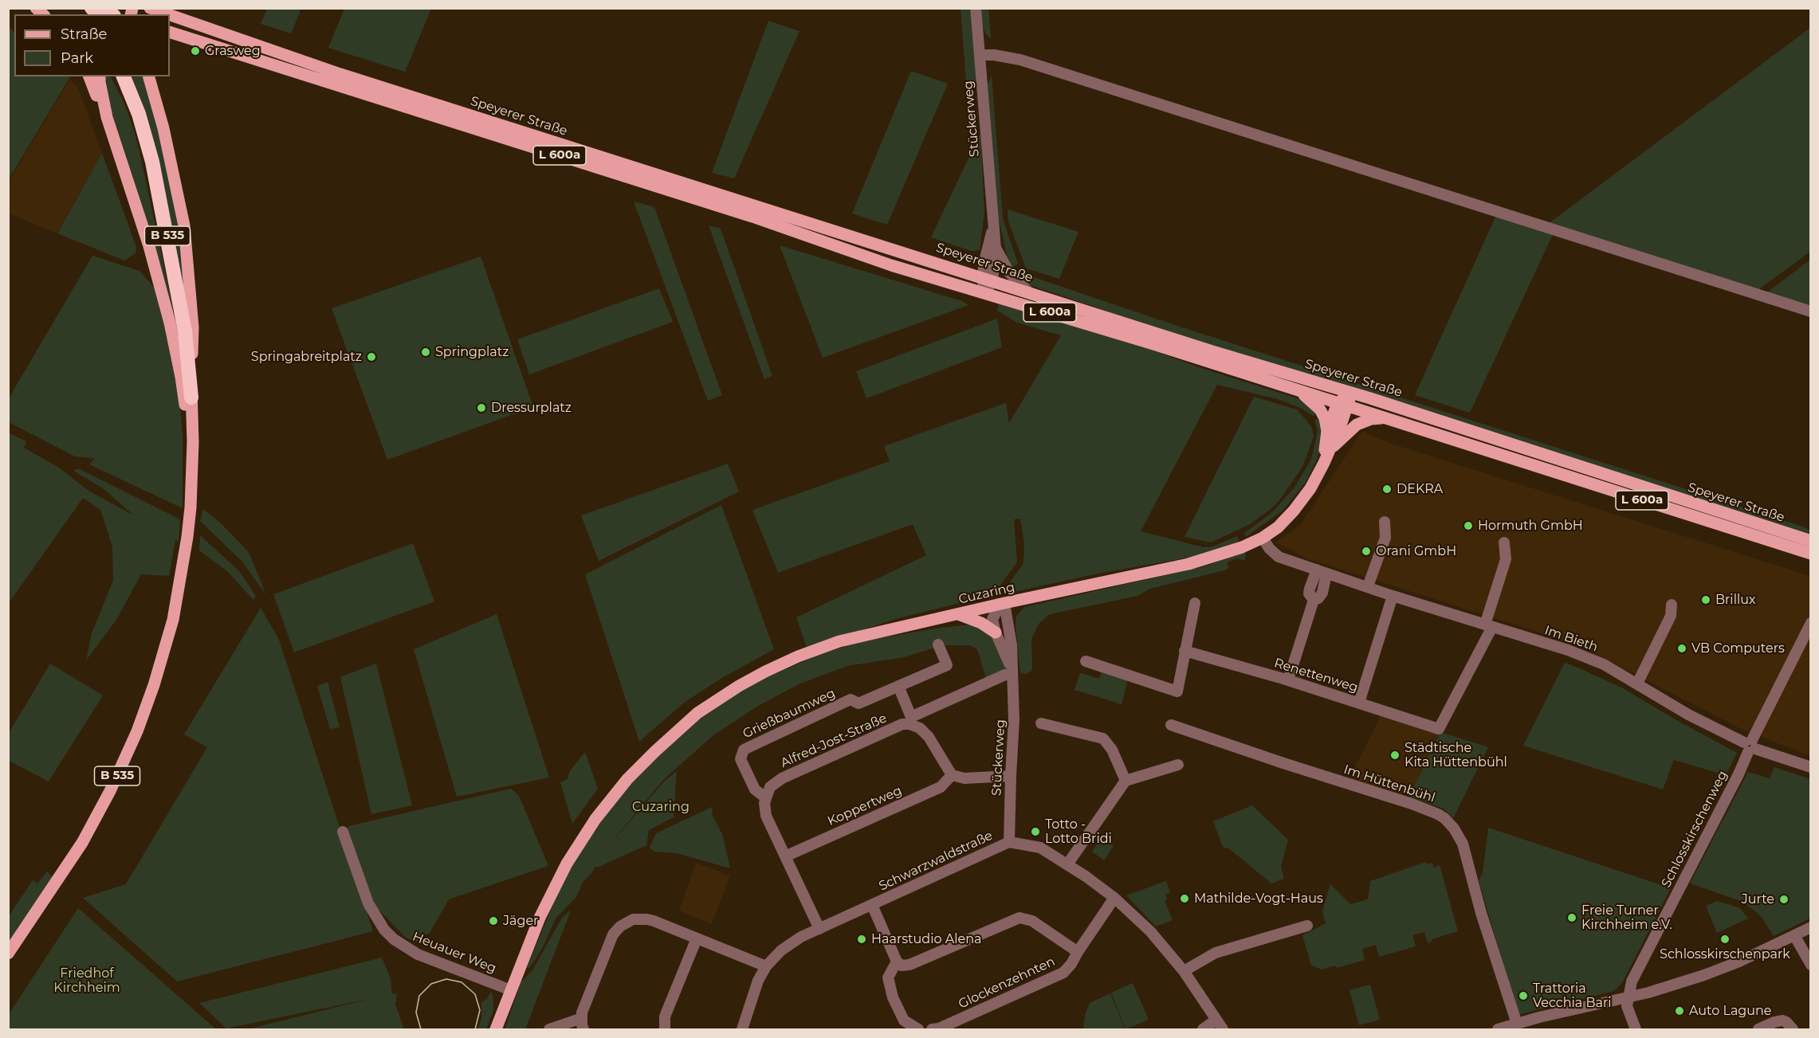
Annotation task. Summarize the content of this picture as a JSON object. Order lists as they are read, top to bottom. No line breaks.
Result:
{"streets":{"highway":["B 535"],"main road":["Speyerer Straße","L 600a","Cuzaring"],"street":["Stückerweg","Im Bieth","Renettenweg","Grießbaumweg","Alfred-Jost-Straße","Im Hüttenbühl","Koppertweg","Schlosskirschenweg","Schwarzwaldstraße","Heuauer Weg","Glockenzehnten"]},"crossings":[["Speyerer Straße","Stückerweg"],["Speyerer Straße","Cuzaring"],["Stückerweg","Cuzaring"],["Stückerweg","Alfred-Jost-Straße"],["Stückerweg","Schwarzwaldstraße"],["Cuzaring","Im Bieth"],["Cuzaring","Heuauer Weg"],["Im Bieth","Renettenweg"],["Im Bieth","Schlosskirschenweg"],["Grießbaumweg","Alfred-Jost-Straße"],["Schwarzwaldstraße","Glockenzehnten"]],"parks":["Cuzaring","Friedhof Kirchheim"],"places":["Grasweg","Springplatz","Springabreitplatz","Dressurplatz","DEKRA","Hormuth GmbH","Orani GmbH","Brillux","VB Computers","Städtische Kita Hüttenbühl","Totto - Lotto Bridi","Mathilde-Vogt-Haus","Jurte","Freie Turner Kirchheim e.V.","Jäger","Haarstudio Alena","Schlosskirschenpark","Trattoria Vecchia Bari","Auto Lagune"],"legend":["Straße","Park"]}
